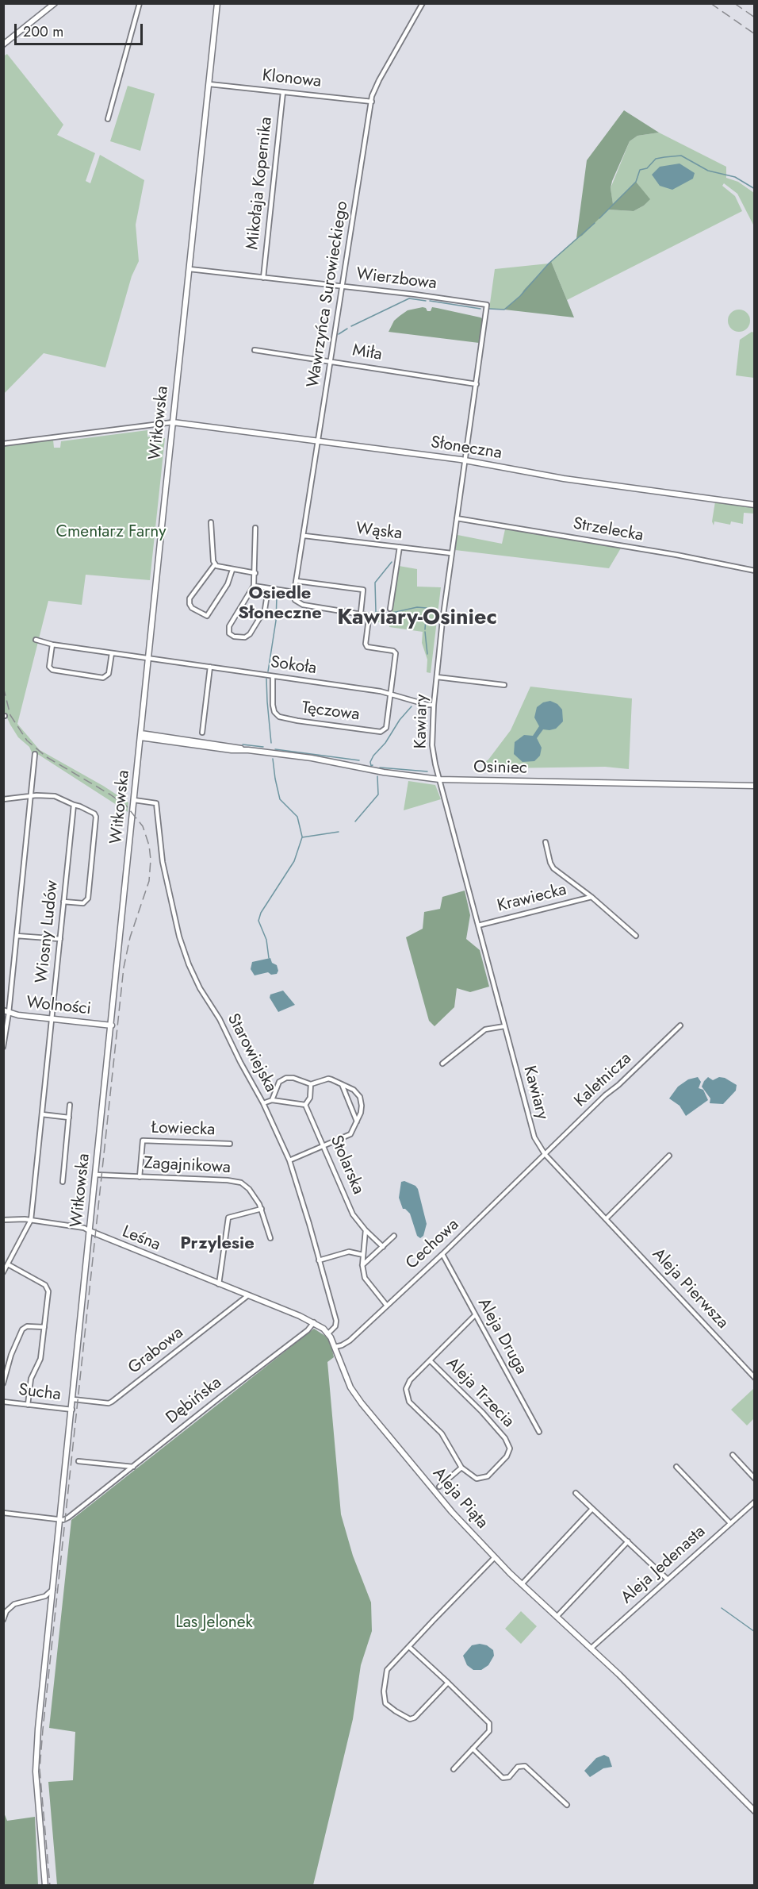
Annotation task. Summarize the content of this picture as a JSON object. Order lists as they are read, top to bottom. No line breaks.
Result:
{"streets":{"street":["Klonowa","Mikołaja Kopernika","Wierzbowa","Wawrzyńca Surowieckiego","Miła","Witkowska","Słoneczna","Strzelecka","Wąska","Sokoła","Tęczowa","Kawiary","Osiniec","Krawiecka","Wiosny Ludów","Wolności","Starowiejska","Kaletnicza","Łowiecka","Stolarska","Zagajnikowa","Leśna","Cechowa","Aleja Pierwsza","Aleja Druga","Grabowa","Sucha","Aleja Trzecia","Dębińska","Aleja Piąta","Aleja Jedenasta"]},"crossings":[["Klonowa","Mikołaja Kopernika"],["Klonowa","Wawrzyńca Surowieckiego"],["Klonowa","Witkowska"],["Mikołaja Kopernika","Wierzbowa"],["Wierzbowa","Wawrzyńca Surowieckiego"],["Wierzbowa","Witkowska"],["Wierzbowa","Kawiary"],["Wawrzyńca Surowieckiego","Miła"],["Wawrzyńca Surowieckiego","Słoneczna"],["Wawrzyńca Surowieckiego","Wąska"],["Miła","Kawiary"],["Witkowska","Słoneczna"],["Witkowska","Sokoła"],["Witkowska","Osiniec"],["Witkowska","Wolności"],["Witkowska","Starowiejska"],["Witkowska","Zagajnikowa"],["Witkowska","Leśna"],["Witkowska","Grabowa"],["Witkowska","Sucha"],["Witkowska","Dębińska"],["Słoneczna","Kawiary"],["Strzelecka","Kawiary"],["Wąska","Kawiary"],["Sokoła","Tęczowa"],["Sokoła","Kawiary"],["Kawiary","Osiniec"],["Kawiary","Krawiecka"],["Kawiary","Kaletnicza"],["Kawiary","Cechowa"],["Kawiary","Aleja Pierwsza"],["Wiosny Ludów","Wolności"],["Wiosny Ludów","Leśna"],["Starowiejska","Leśna"],["Kaletnicza","Cechowa"],["Kaletnicza","Aleja Pierwsza"],["Łowiecka","Zagajnikowa"],["Leśna","Cechowa"],["Leśna","Grabowa"],["Leśna","Dębińska"],["Leśna","Aleja Piąta"],["Cechowa","Aleja Pierwsza"],["Cechowa","Aleja Druga"],["Cechowa","Aleja Piąta"],["Aleja Piąta","Aleja Jedenasta"]],"districts":["Osiedle Słoneczne","Kawiary-Osiniec","Przylesie"],"parks":["Cmentarz Farny","Las Jelonek"],"scale_bar":"200 m"}
